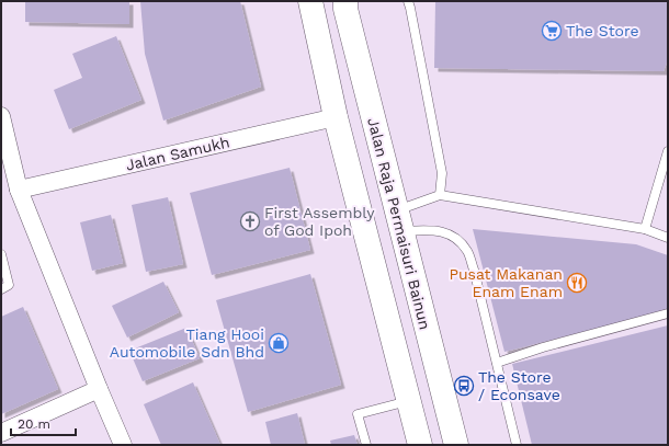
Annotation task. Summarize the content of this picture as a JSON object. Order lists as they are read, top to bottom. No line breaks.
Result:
{"streets":{"main road":["Jalan Raja Permaisuri Bainun"],"street":["Jalan Samukh"]},"places":{"supermarket":["The Store"],"church":["First Assembly of God Ipoh"],"restaurant":["Pusat Makanan Enam Enam"],"shop":["Tiang Hooi Automobile Sdn Bhd"],"bus stop":["The Store / Econsave"]},"scale_bar":"20 m"}
